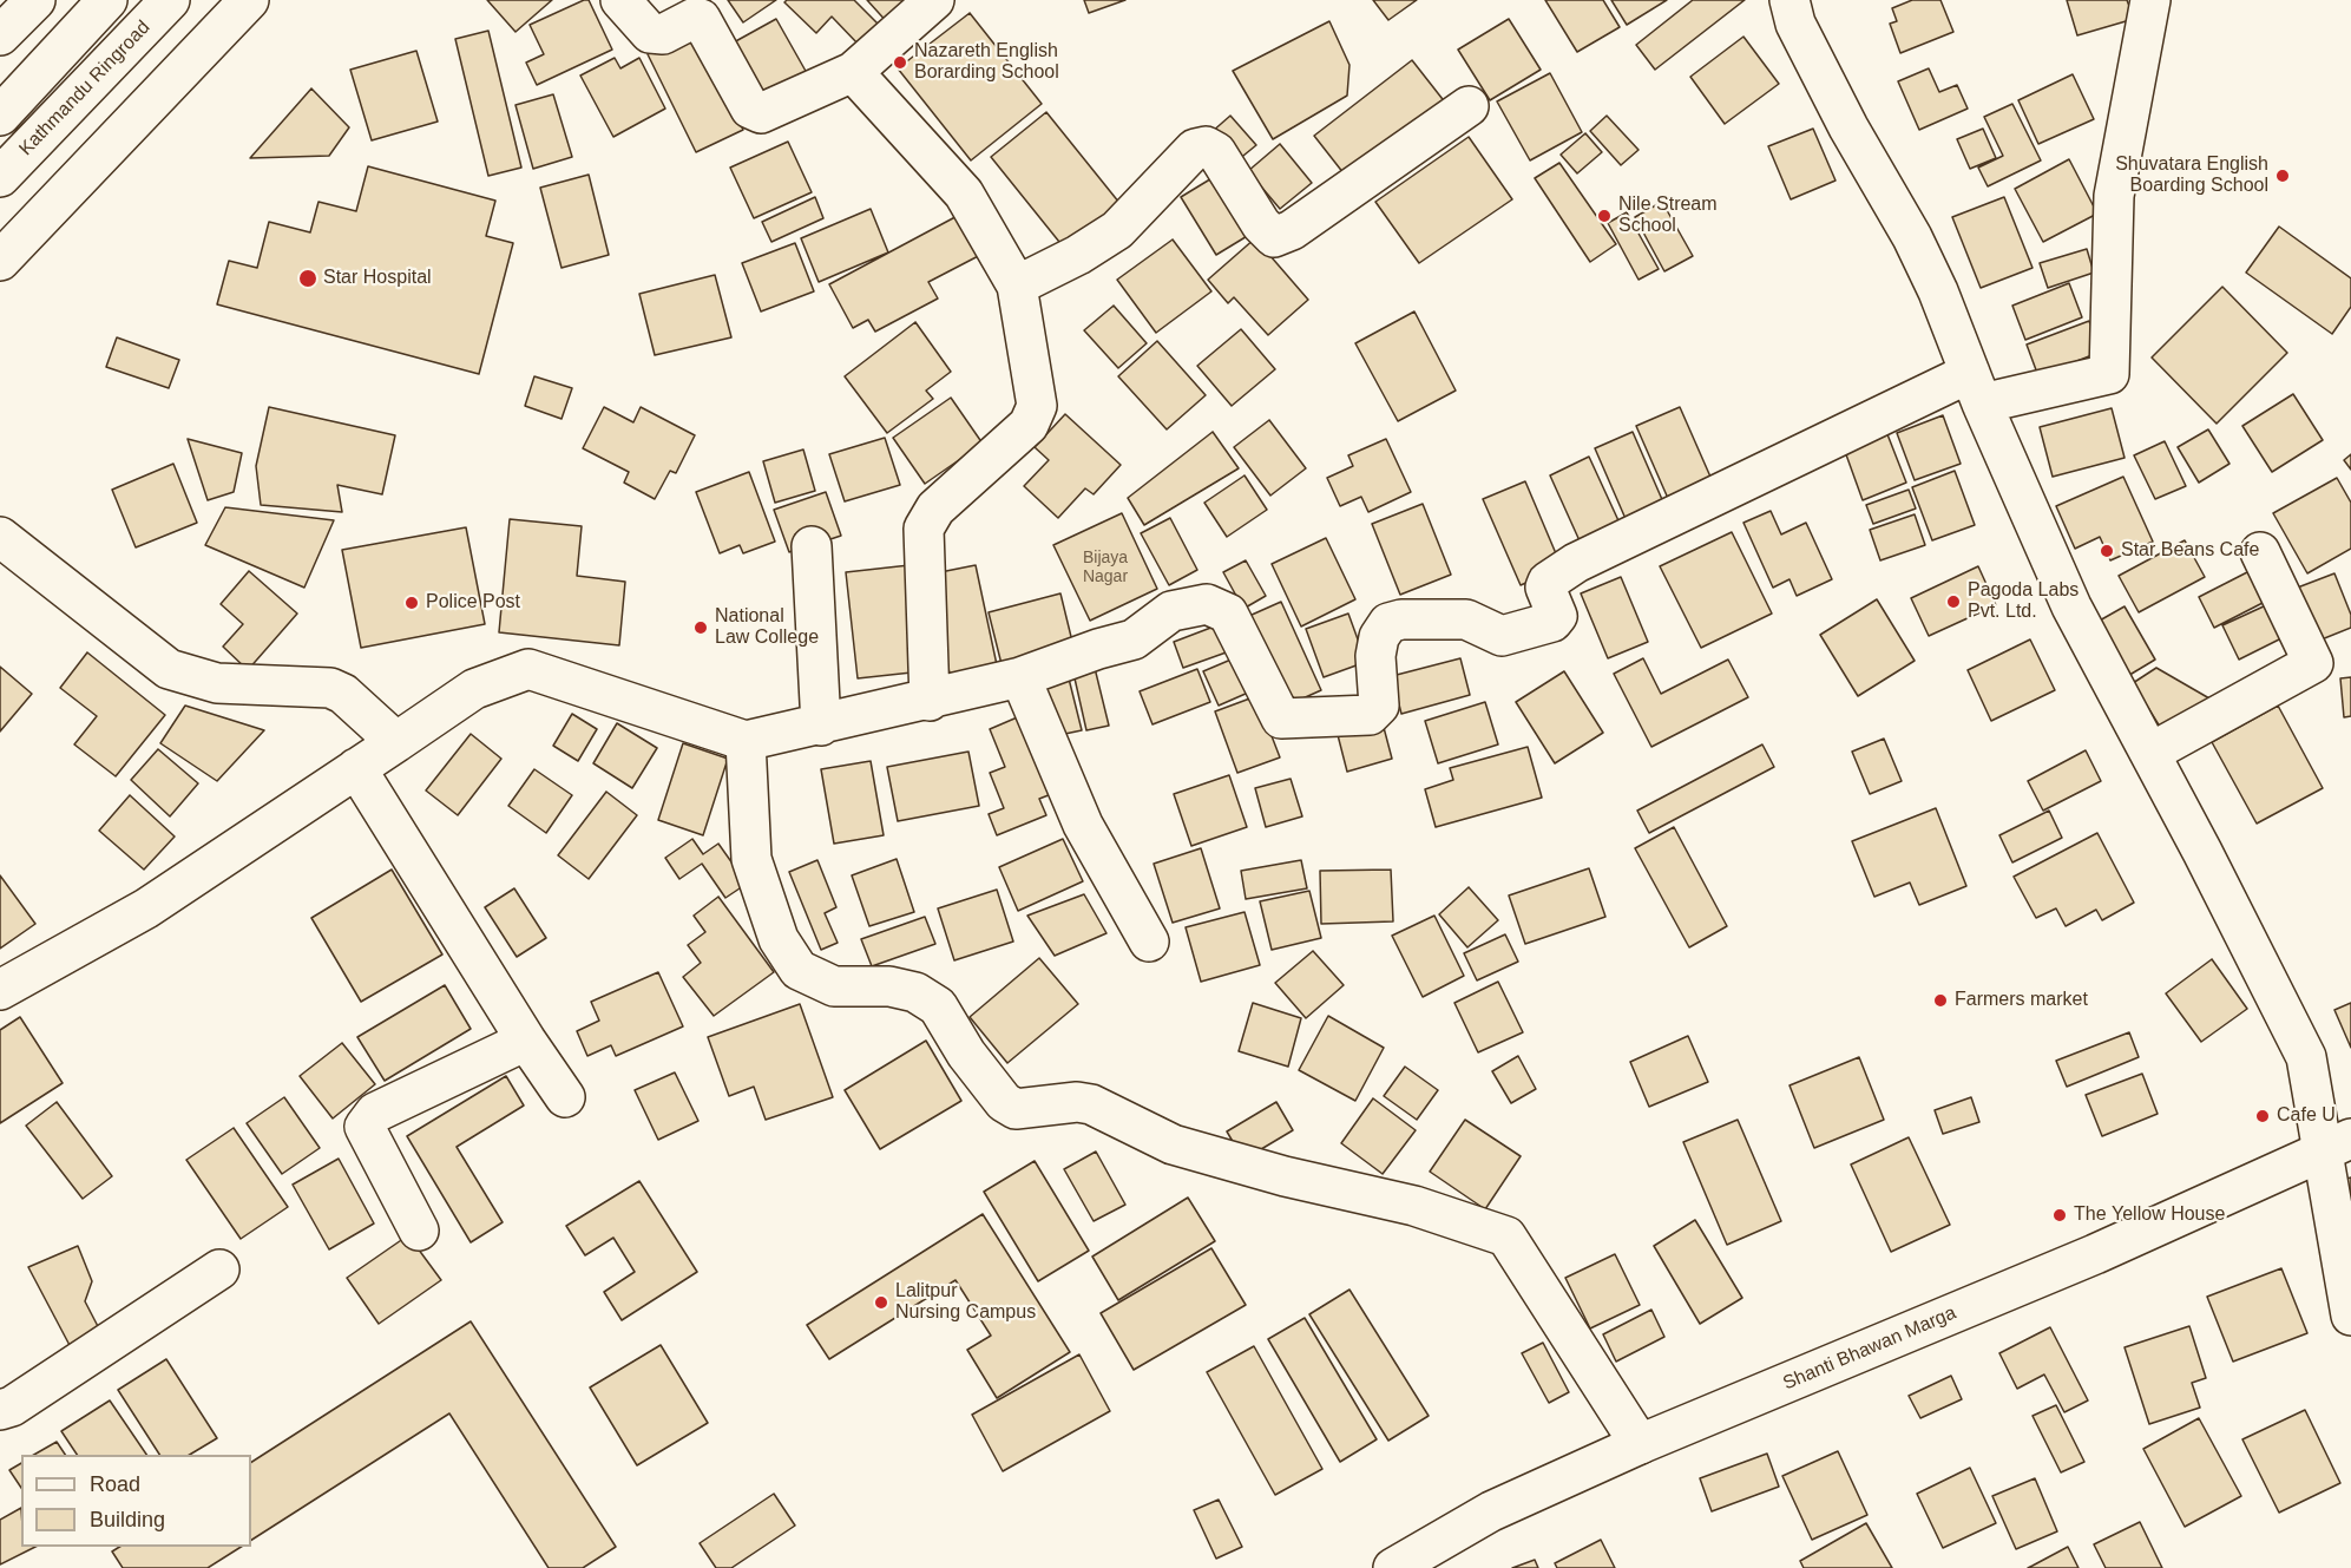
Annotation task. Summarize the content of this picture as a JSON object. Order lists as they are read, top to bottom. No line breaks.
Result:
{"streets":{"main road":["Kathmandu Ringroad","Shanti Bhawan Marga"]},"places":["Nazareth English Borarding School","Shuvatara English Boarding School","Nile Stream School","Star Hospital","Star Beans Cafe","Pagoda Labs Pvt. Ltd.","Police Post","National Law College","Farmers market","Cafe U","The Yellow House","Lalitpur Nursing Campus"],"house_numbers":["Bijaya Nagar"],"legend":["Road","Building"]}
